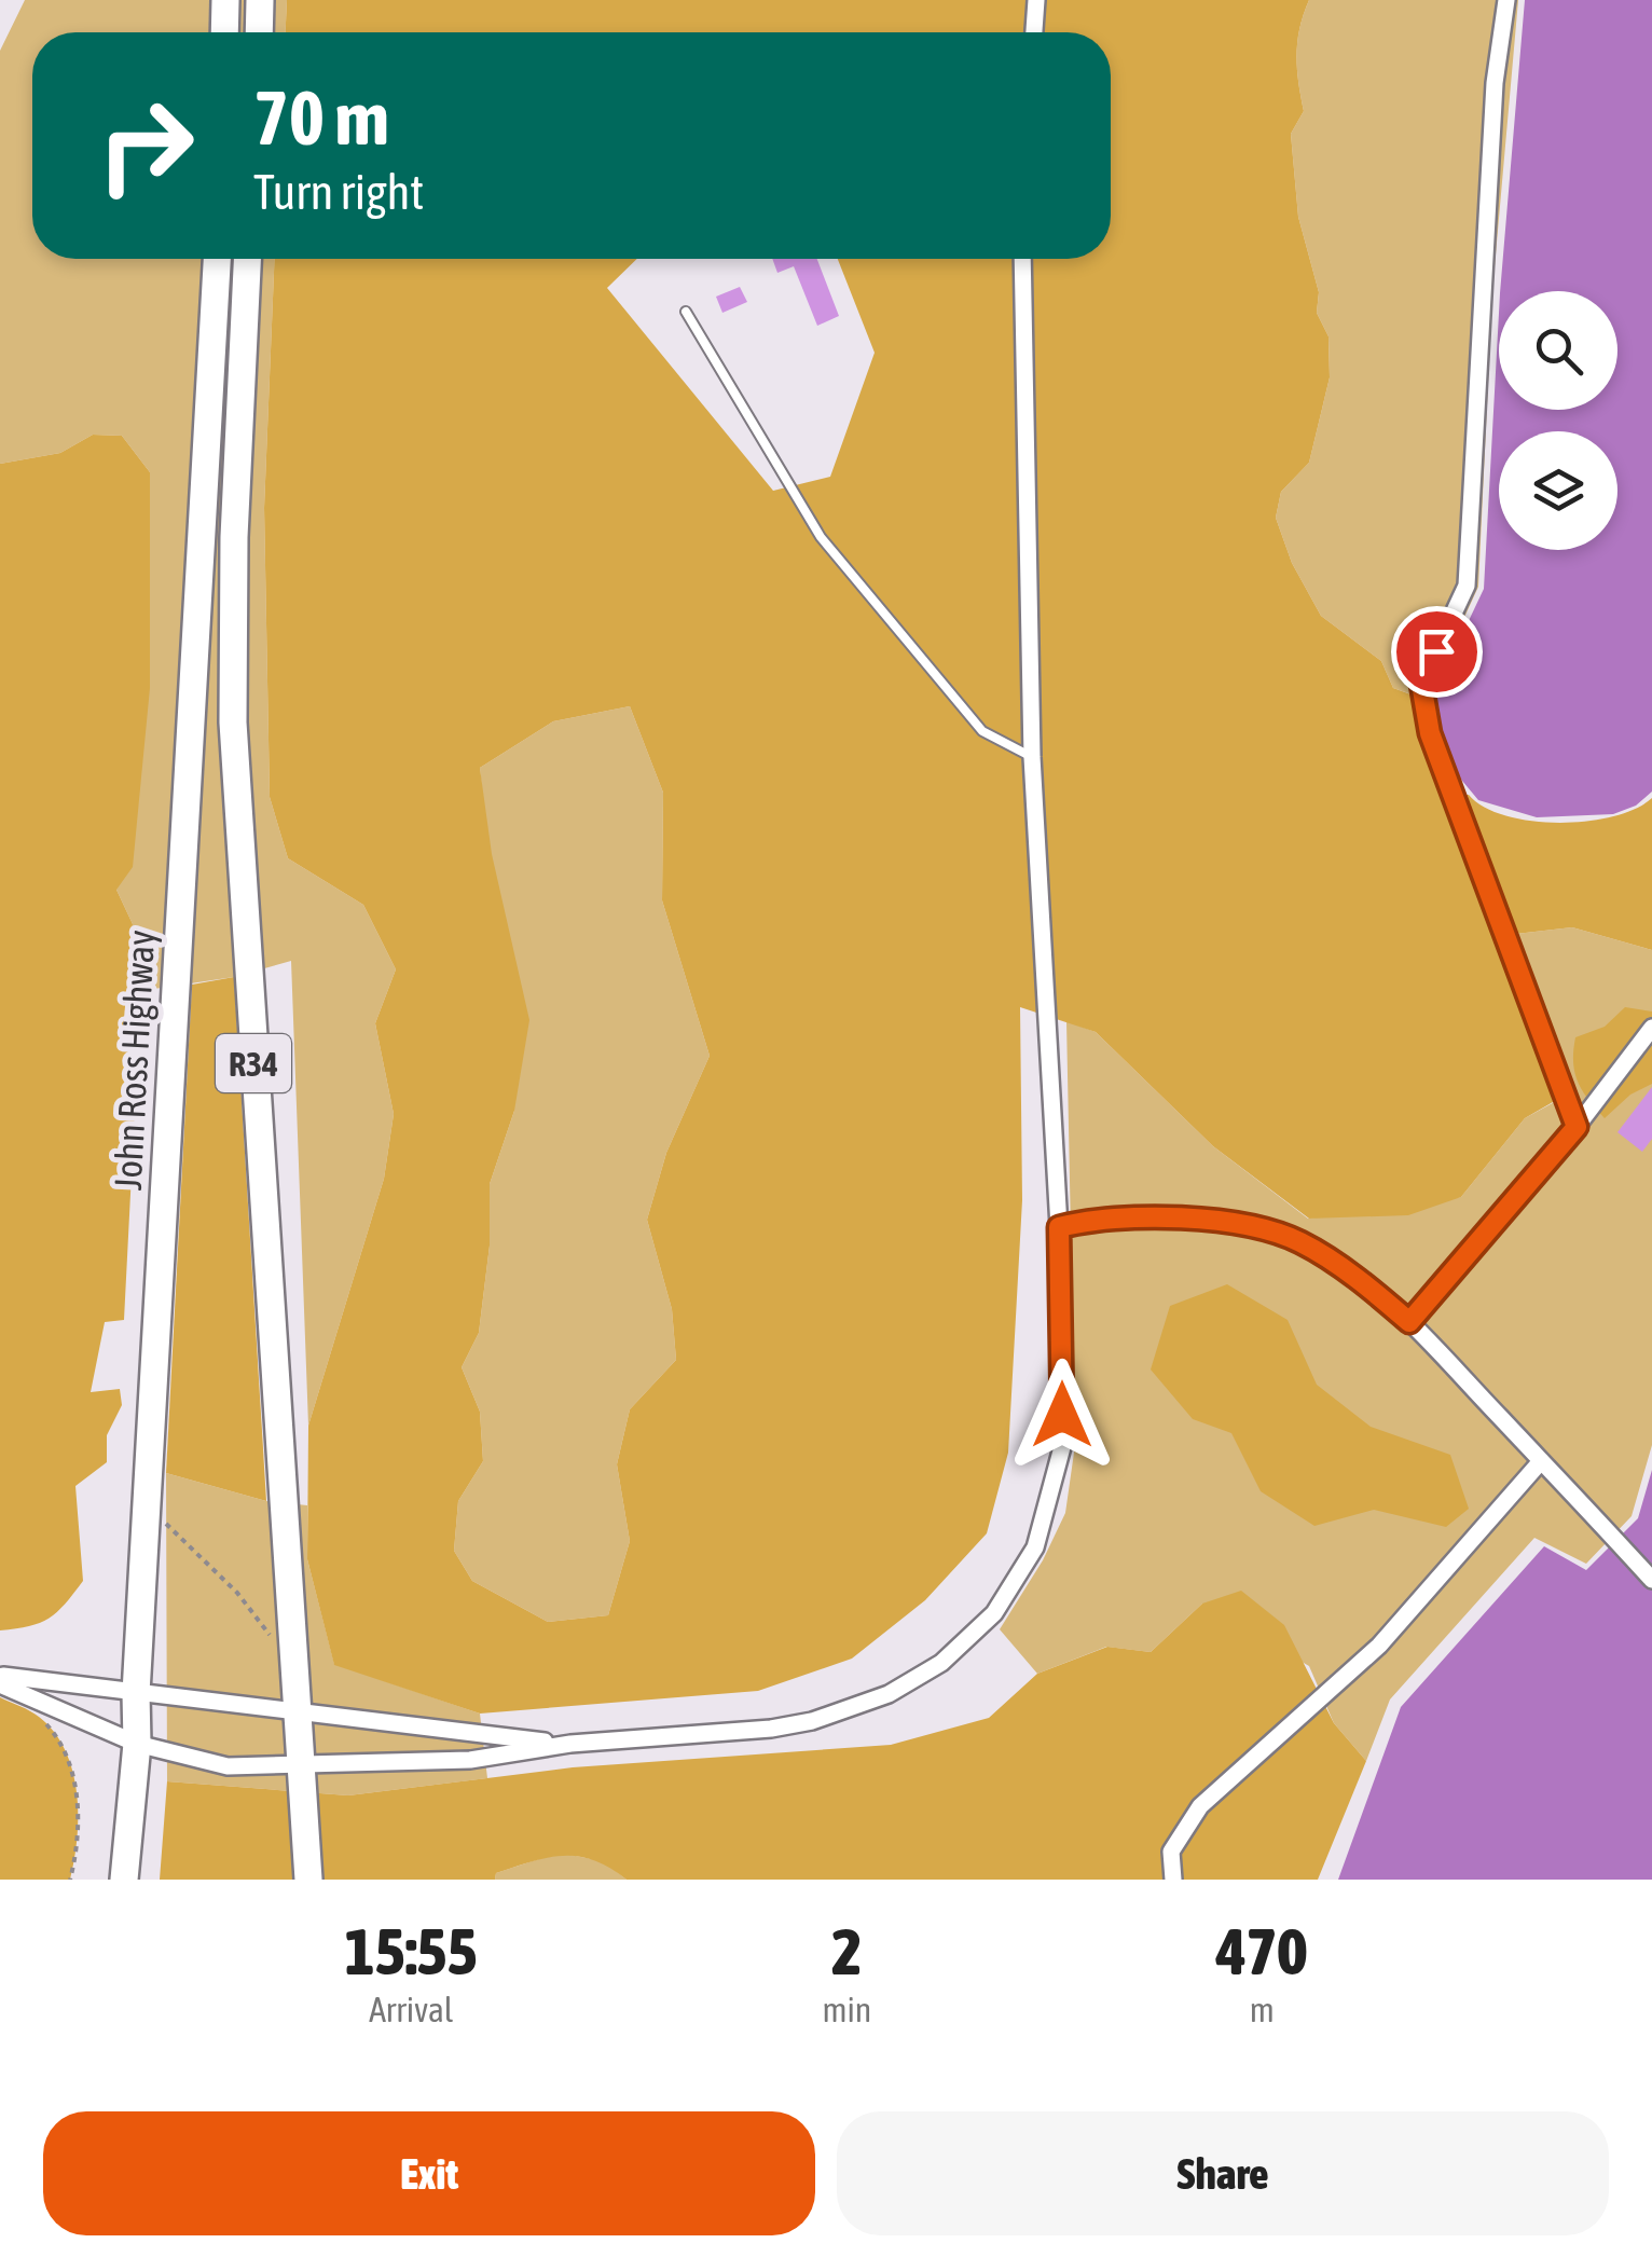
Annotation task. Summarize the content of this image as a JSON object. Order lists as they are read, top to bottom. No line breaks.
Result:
{"streets":{"main road":["John Ross Highway","R34"]},"page":{"turn":["70 m","Turn right"],"eta":["15:55","Arrival","2","min","470","m"],"buttons":["Exit","Share"]}}
